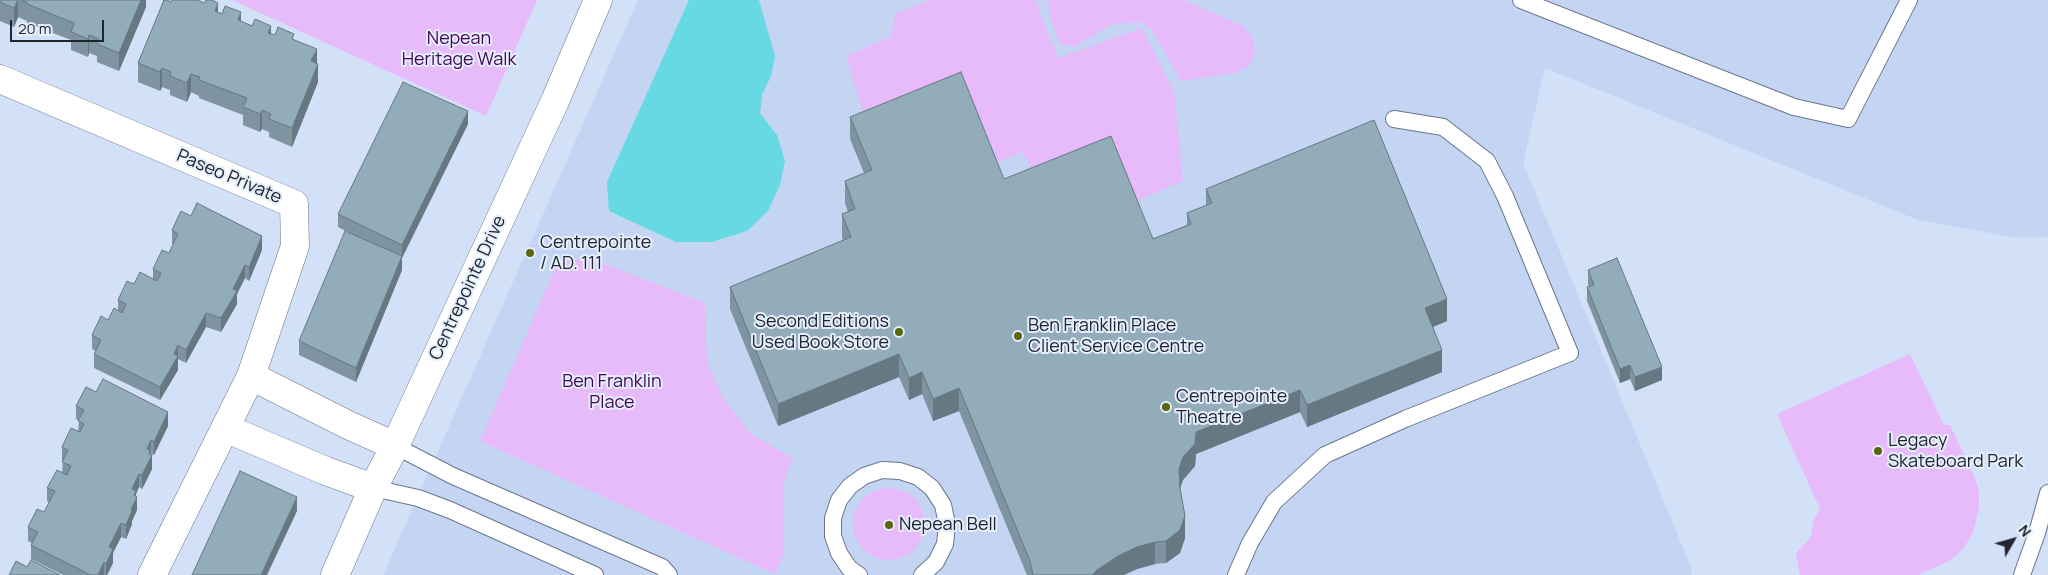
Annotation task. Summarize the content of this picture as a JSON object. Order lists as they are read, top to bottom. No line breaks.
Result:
{"streets":{"street":["Paseo Private","Centrepointe Drive"]},"parks":["Nepean Heritage Walk","Ben Franklin Place"],"places":["Centrepointe / AD. 111","Second Editions Used Book Store","Ben Franklin Place Client Service Centre","Centrepointe Theatre","Legacy Skateboard Park","Nepean Bell"],"scale_bar":"20 m","north":"top right"}
